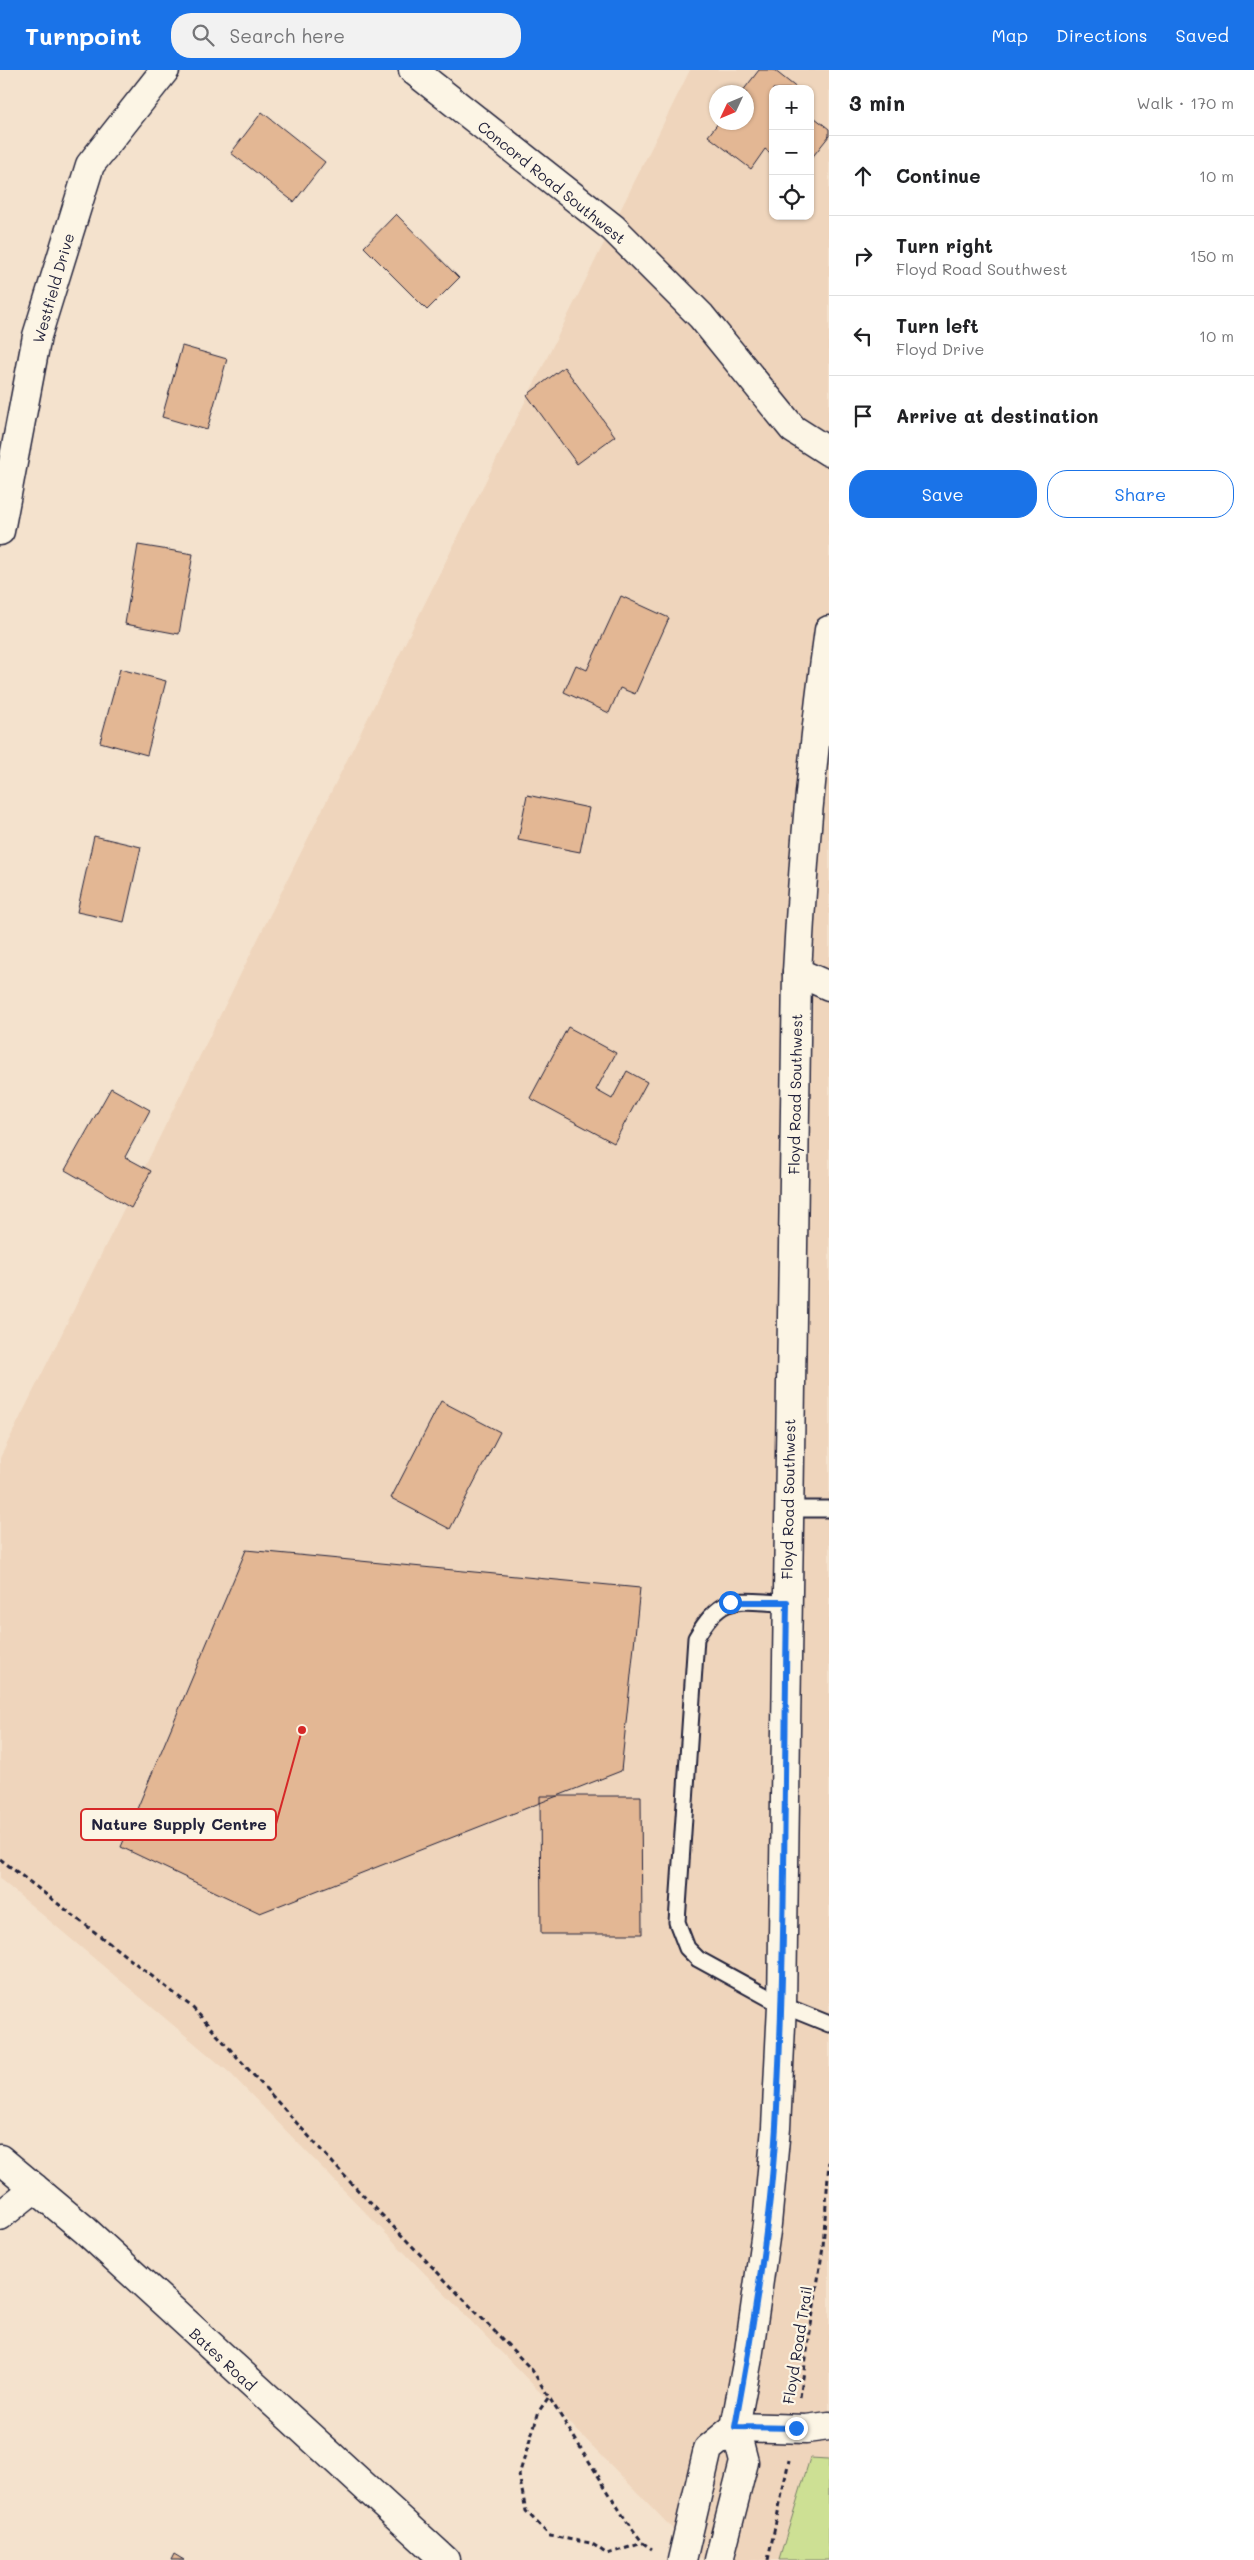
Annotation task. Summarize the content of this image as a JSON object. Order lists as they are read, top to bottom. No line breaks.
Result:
{"streets":{"main road":["Concord Road Southwest","Westfield Drive","Floyd Road Southwest","Bates Road"],"path":["Floyd Road Trail"]},"places":["Nature Supply Centre"],"north":"bottom left","page":{"header":"Turnpoint","search":"Search here","nav":["Map","Directions","Saved"],"heading":["3 min","Walk · 170 m"],"map_buttons":["+","−"],"list":[["Continue","10 m"],["Turn right","Floyd Road Southwest","150 m"],["Turn left","Floyd Drive","10 m"],"Arrive at destination"],"buttons":["Save","Share"]}}
